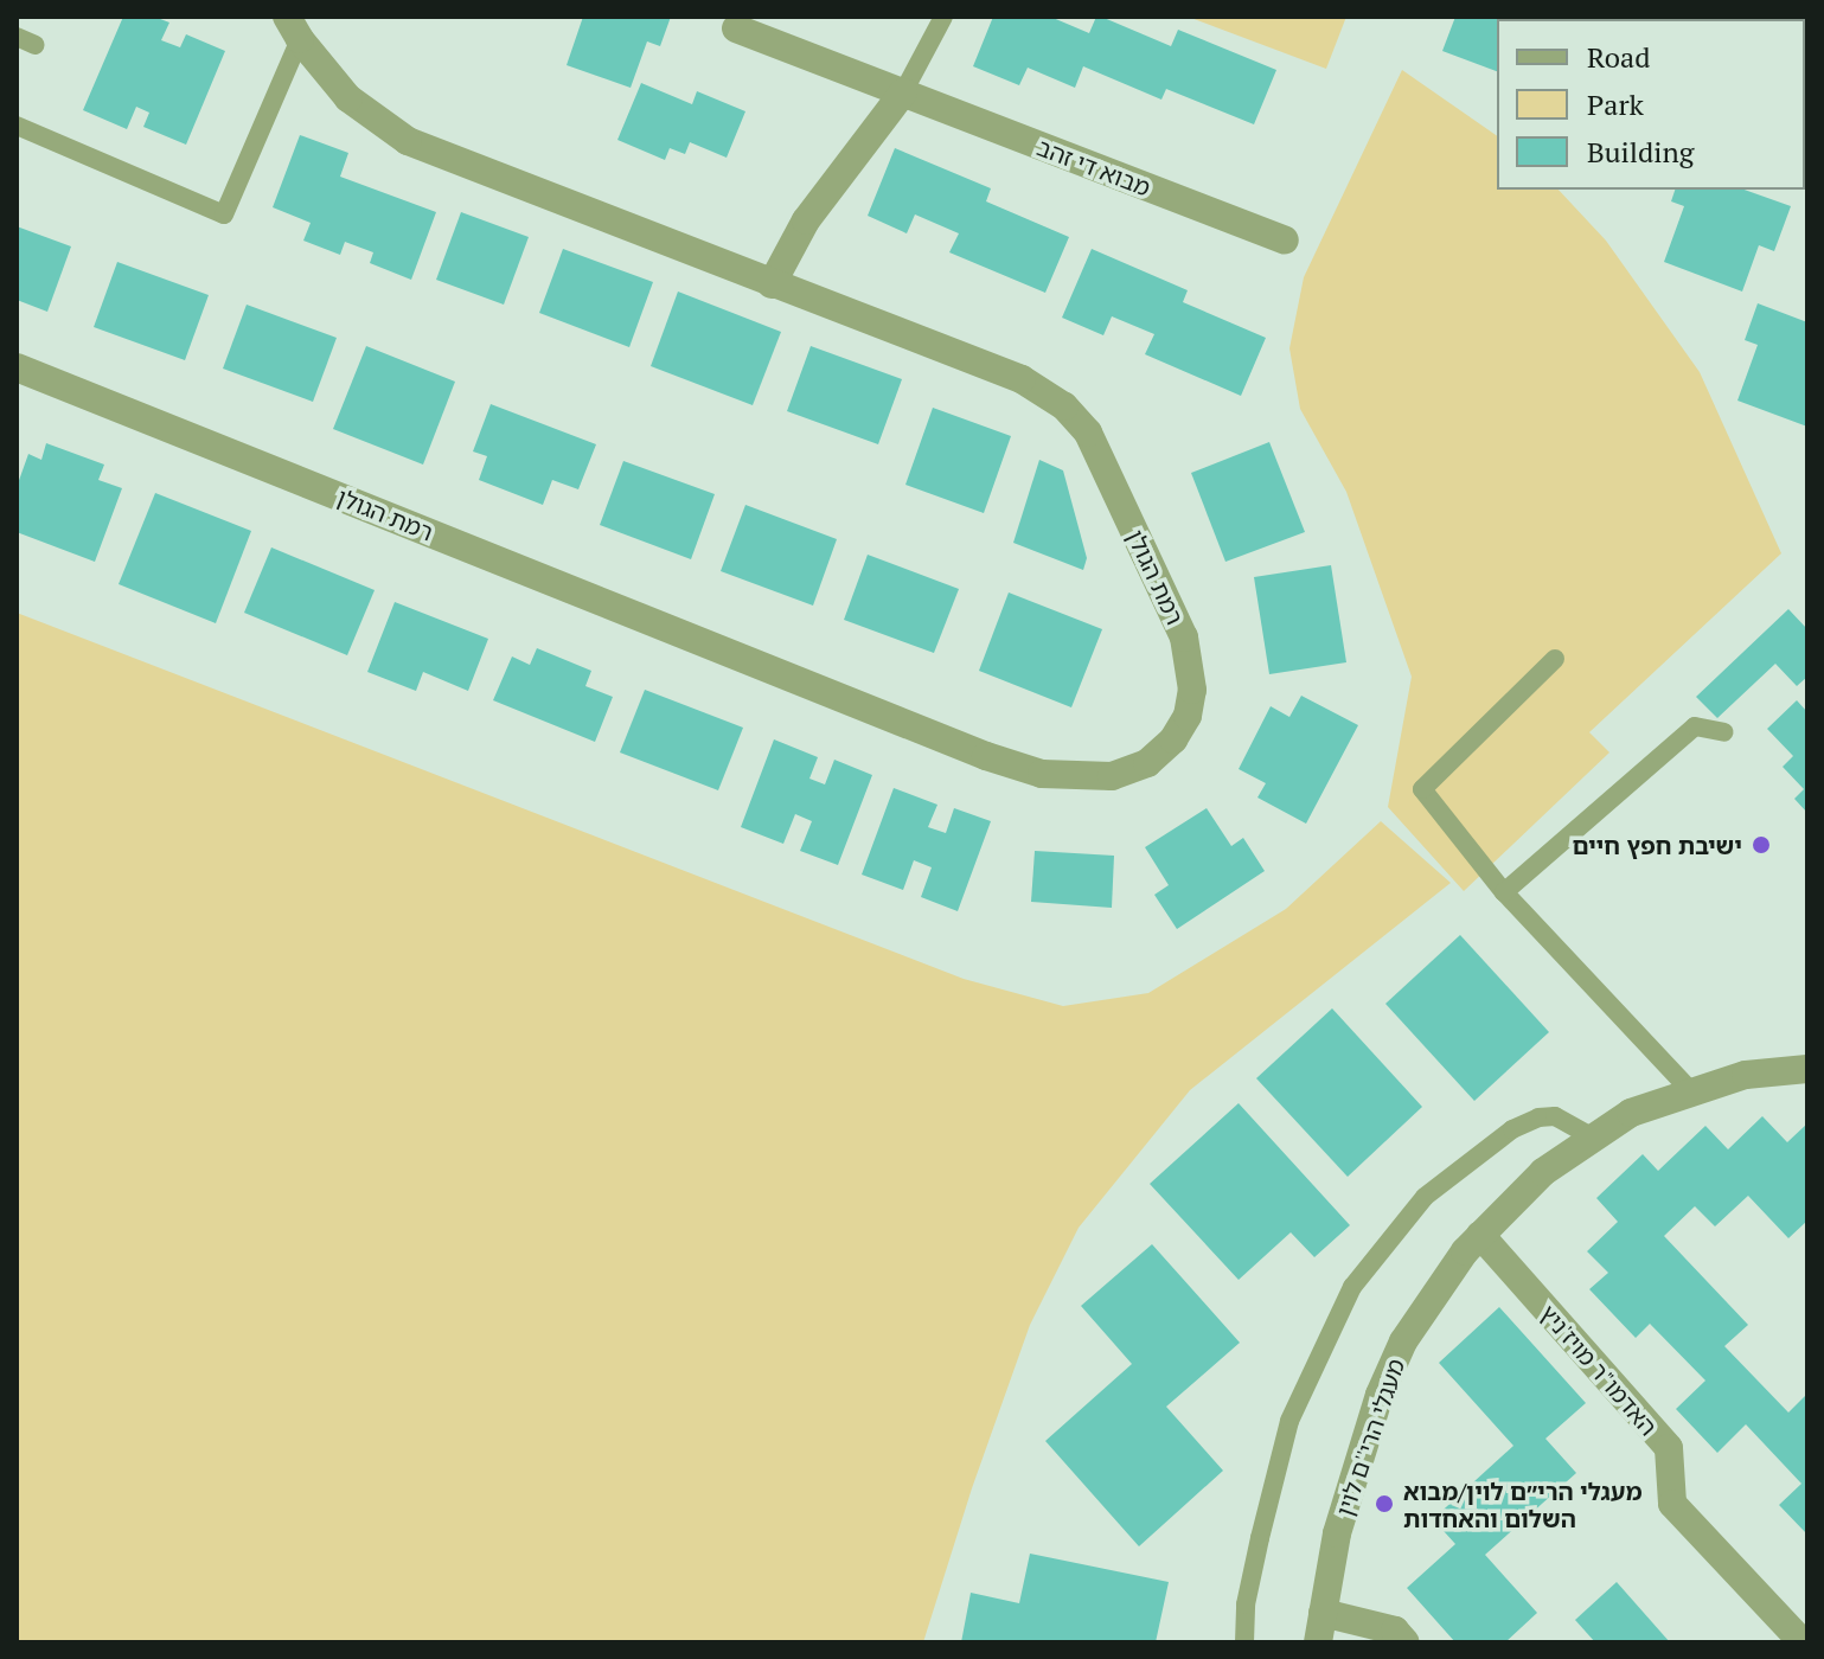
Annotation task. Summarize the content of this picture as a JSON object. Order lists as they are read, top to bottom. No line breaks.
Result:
{"streets":{"street":["מבוא די זהב","רמת הגולן","האדמו\"ר מויז'ניץ","מעגלי הרי''ם לוין"]},"crossings":[["האדמו\"ר מויז'ניץ","מעגלי הרי''ם לוין"]],"places":["ישיבת חפץ חיים","מעגלי הרי״ם לוין/מבוא השלום והאחדות"],"legend":["Road","Park","Building"]}
